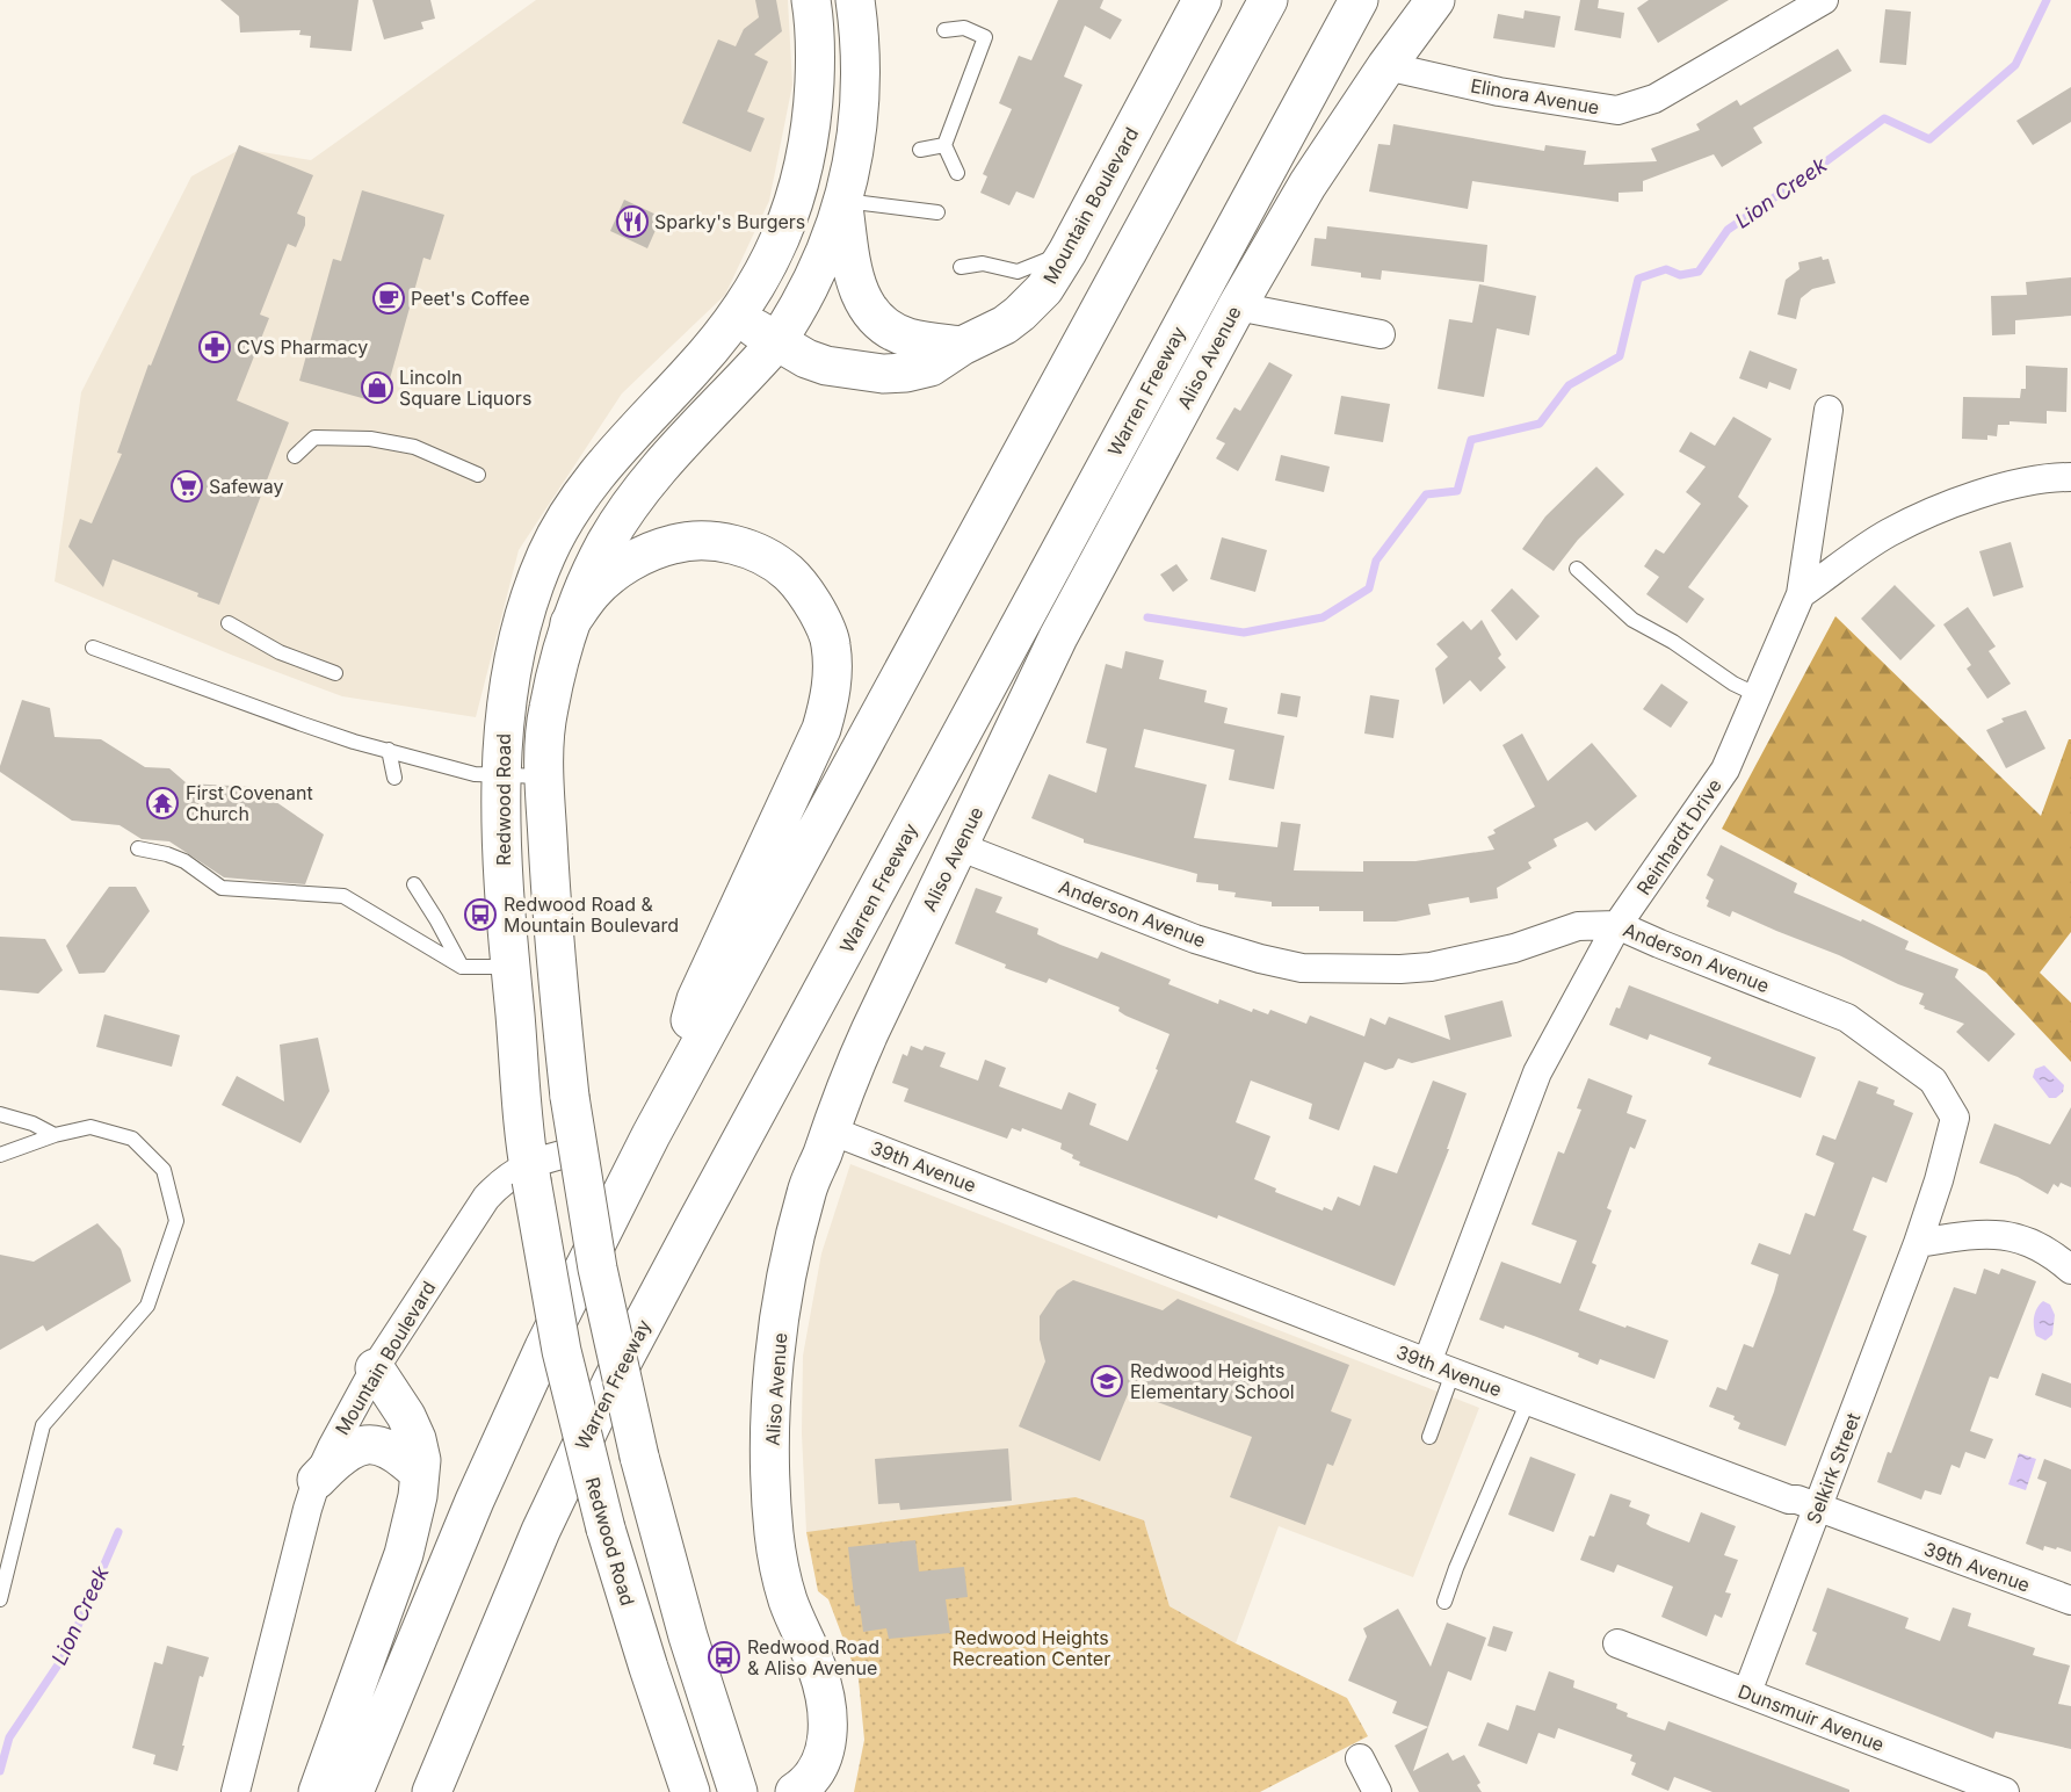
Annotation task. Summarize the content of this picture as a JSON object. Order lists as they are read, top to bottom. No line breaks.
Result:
{"streets":{"main road":["Mountain Boulevard","Aliso Avenue","Warren Freeway","Redwood Road"],"street":["Elinora Avenue","Reinhardt Drive","Anderson Avenue","39th Avenue","Selkirk Street","Dunsmuir Avenue"]},"crossings":[["Elinora Avenue","Aliso Avenue"],["Mountain Boulevard","Redwood Road"],["Aliso Avenue","Anderson Avenue"],["Aliso Avenue","39th Avenue"],["Reinhardt Drive","Anderson Avenue"],["Reinhardt Drive","39th Avenue"],["Anderson Avenue","Selkirk Street"],["39th Avenue","Selkirk Street"],["Selkirk Street","Dunsmuir Avenue"]],"water":["Lion Creek"],"parks":["Redwood Heights Recreation Center"],"places":{"restaurant":["Sparky's Burgers"],"cafe":["Peet's Coffee"],"pharmacy":["CVS Pharmacy"],"shop":["Lincoln Square Liquors"],"supermarket":["Safeway"],"temple":["First Covenant Church"],"bus stop":["Redwood Road & Mountain Boulevard","Redwood Road & Aliso Avenue"],"school or university":["Redwood Heights Elementary School"]}}
